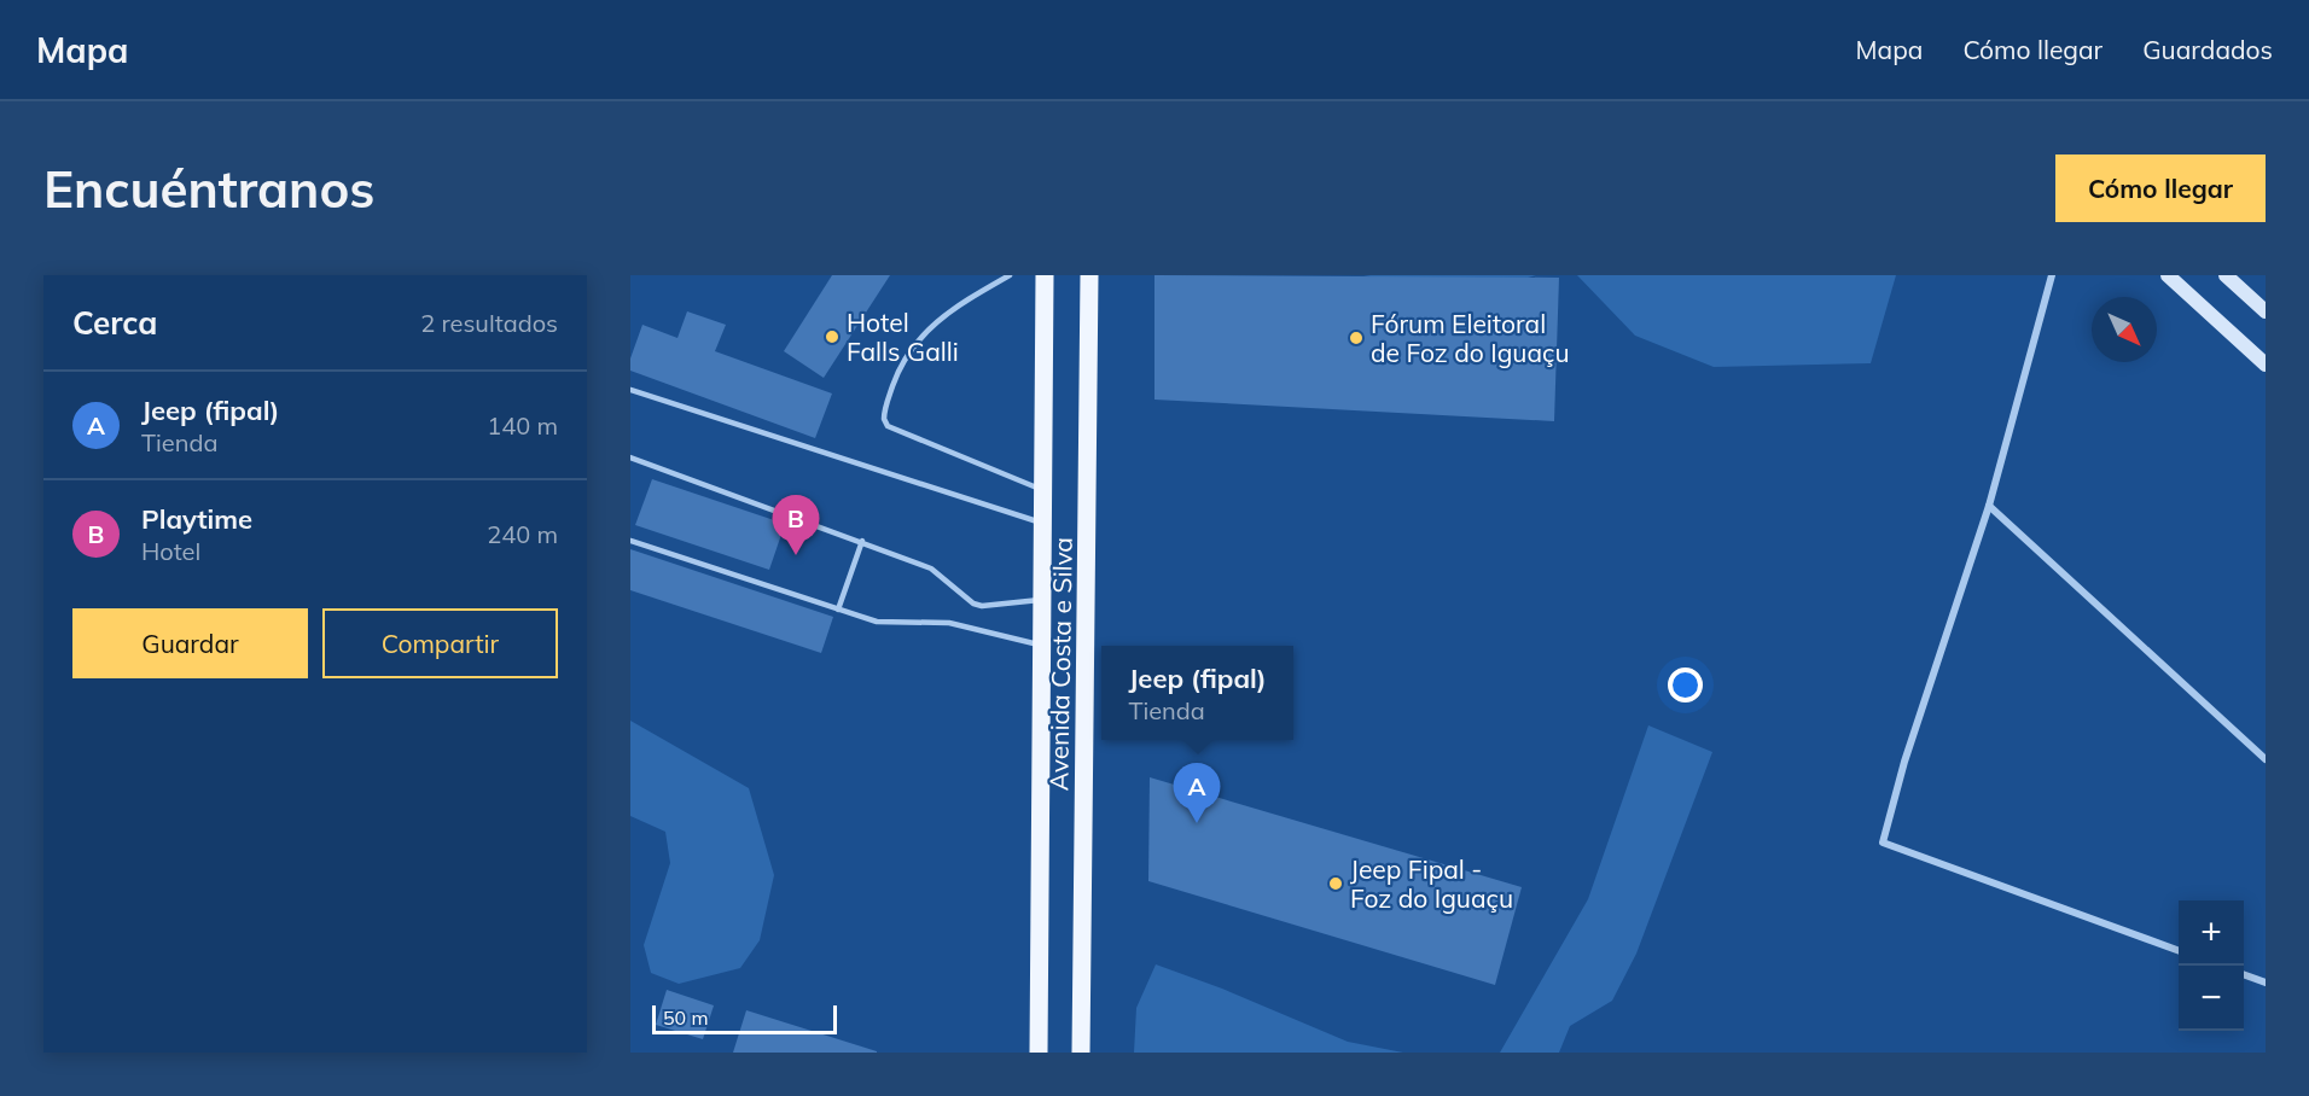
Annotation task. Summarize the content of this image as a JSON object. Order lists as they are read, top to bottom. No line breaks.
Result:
{"streets":{"main road":["Avenida Costa e Silva"]},"places":["Hotel Falls Galli","Fórum Eleitoral de Foz do Iguaçu","Jeep Fipal - Foz do Iguaçu"],"scale_bar":"50 m","north":"bottom right","page":{"header":"Mapa","nav":["Mapa","Cómo llegar","Guardados"],"buttons":["Cómo llegar",["Guardar","Compartir"]],"title":"Encuéntranos","heading":["Cerca","2 resultados"],"list":[{"mark":"A","name":"Jeep (fipal)","note":"Tienda","value":"140 m"},{"mark":"B","name":"Playtime","note":"Hotel","value":"240 m"}],"pins":["B","A"],"popup":["Jeep (fipal)","Tienda"],"map_buttons":["+","−"],"scale":"50 m"}}
